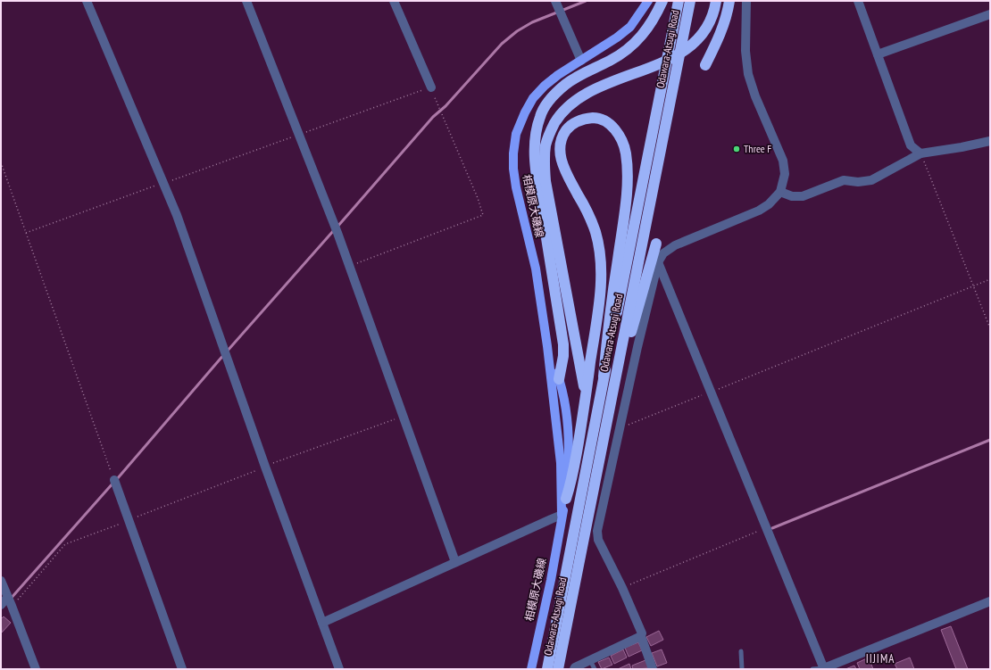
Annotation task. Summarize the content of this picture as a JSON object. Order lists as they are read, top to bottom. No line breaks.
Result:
{"streets":{"highway":["Odawara-Atsugi Road"],"main road":["相模原大磯線"]},"districts":["IIJIMA"],"places":["Three F"]}
